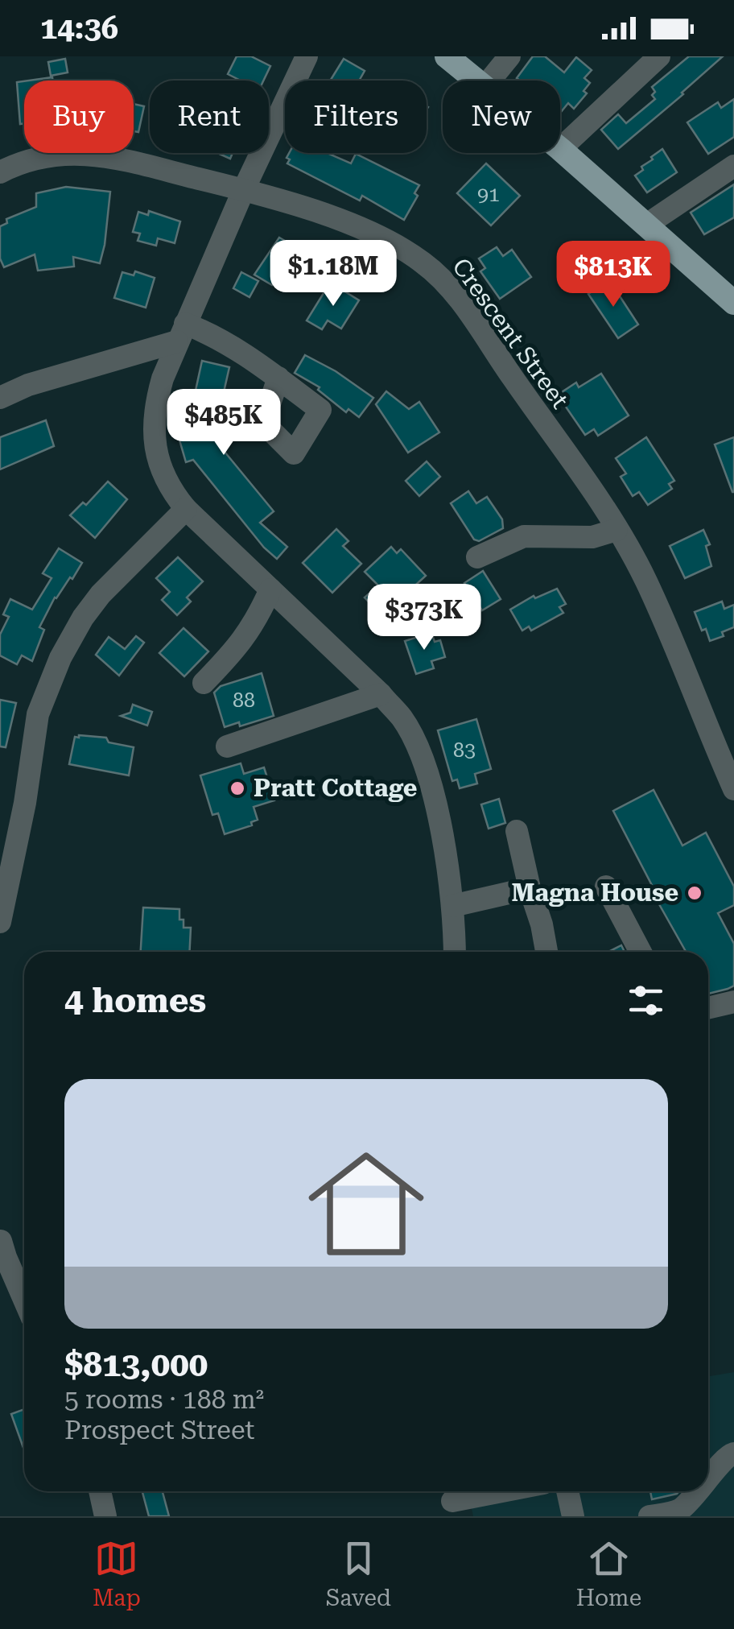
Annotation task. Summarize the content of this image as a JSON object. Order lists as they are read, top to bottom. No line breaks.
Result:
{"streets":{"street":["Crescent Street"]},"places":["Pratt Cottage","Magna House"],"house_numbers":["91","88","83"],"page":{"status":"14:36","chip":["Buy","Rent","Filters","New"],"price":["$1.18M","$813K","$485K","$373K"],"heading":"4 homes","list":[{"name":"$813,000","note":"5 rooms · 188 m² · Prospect Street"}],"tabs":["Map","Saved","Home"]}}
